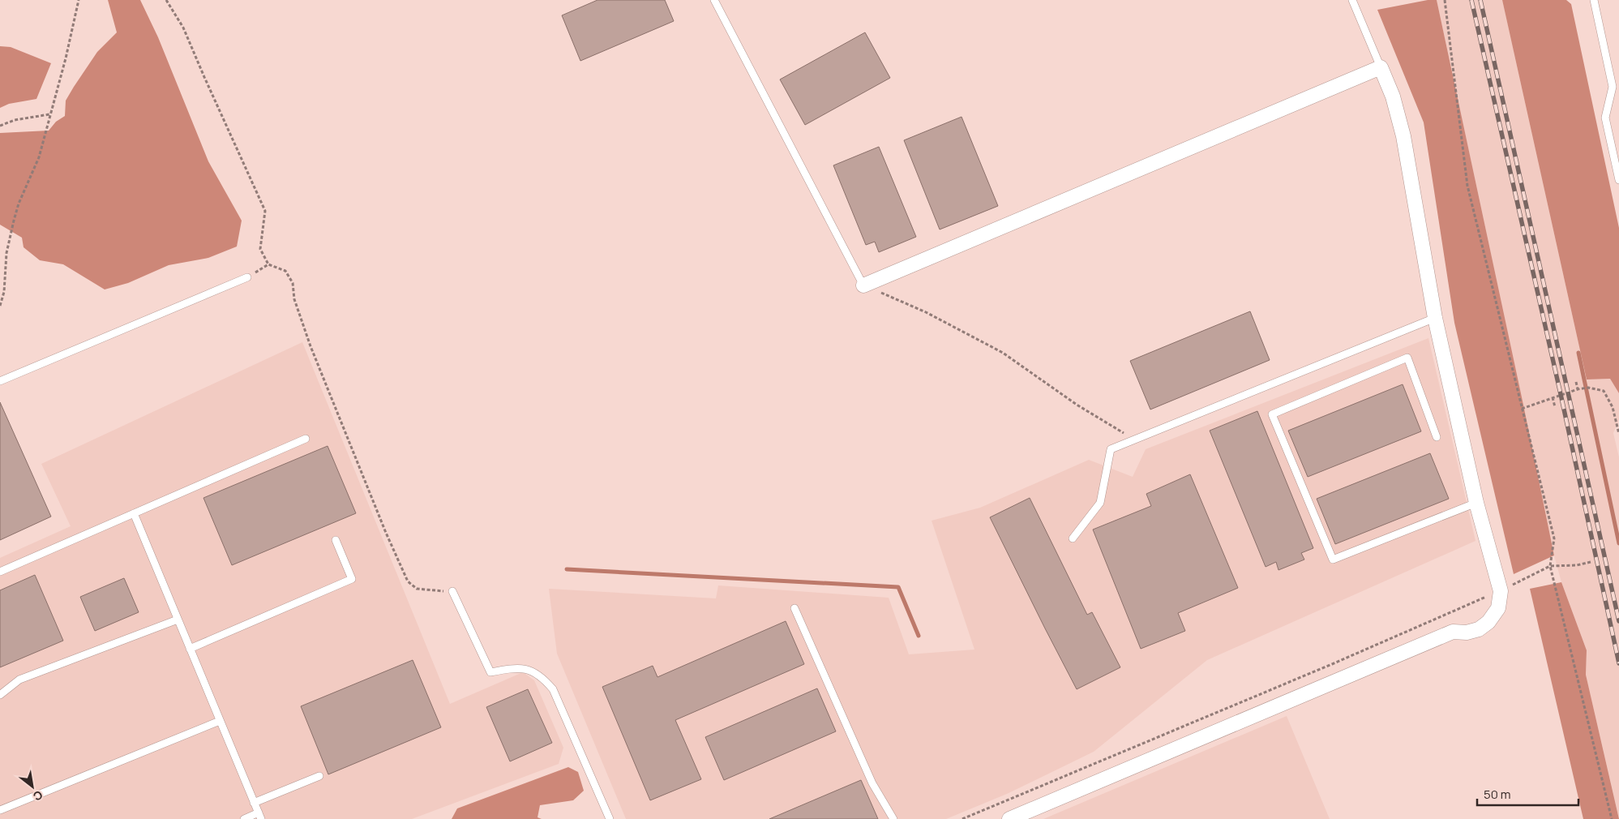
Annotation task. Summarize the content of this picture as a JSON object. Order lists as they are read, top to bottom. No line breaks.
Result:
{"scale_bar":"50 m","north":"bottom right"}
